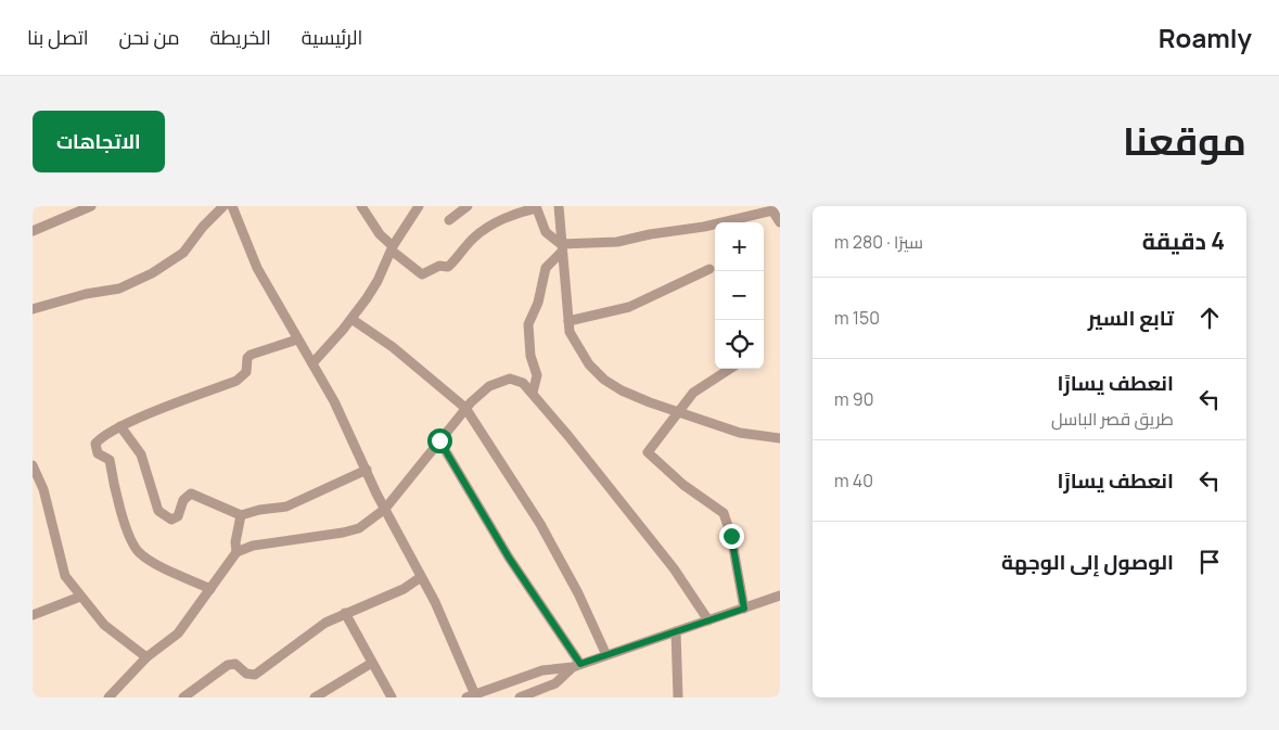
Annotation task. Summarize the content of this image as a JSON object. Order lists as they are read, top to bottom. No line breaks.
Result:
{"page":{"header":"Roamly","nav":["الرئيسية","الخريطة","من نحن","اتصل بنا"],"title":"موقعنا","buttons":"الاتجاهات","heading":["4 دقيقة","سيرًا · 280 m"],"map_buttons":["+","−"],"list":[["تابع السير","150 m"],["انعطف يسارًا","طريق قصر الباسل","90 m"],["انعطف يسارًا","40 m"],"الوصول إلى الوجهة"]}}
